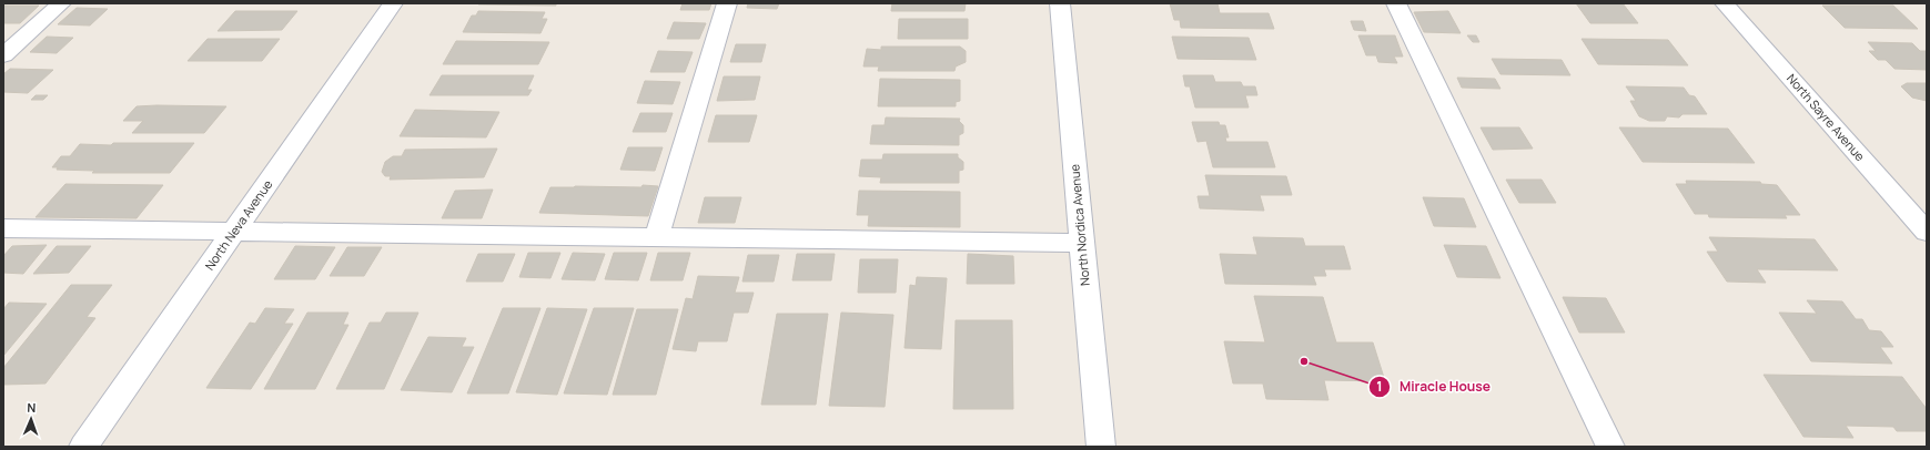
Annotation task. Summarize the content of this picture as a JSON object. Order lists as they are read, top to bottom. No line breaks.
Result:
{"streets":{"street":["North Sayre Avenue","North Neva Avenue","North Nordica Avenue"]},"places":["Miracle House"],"north":"top"}
